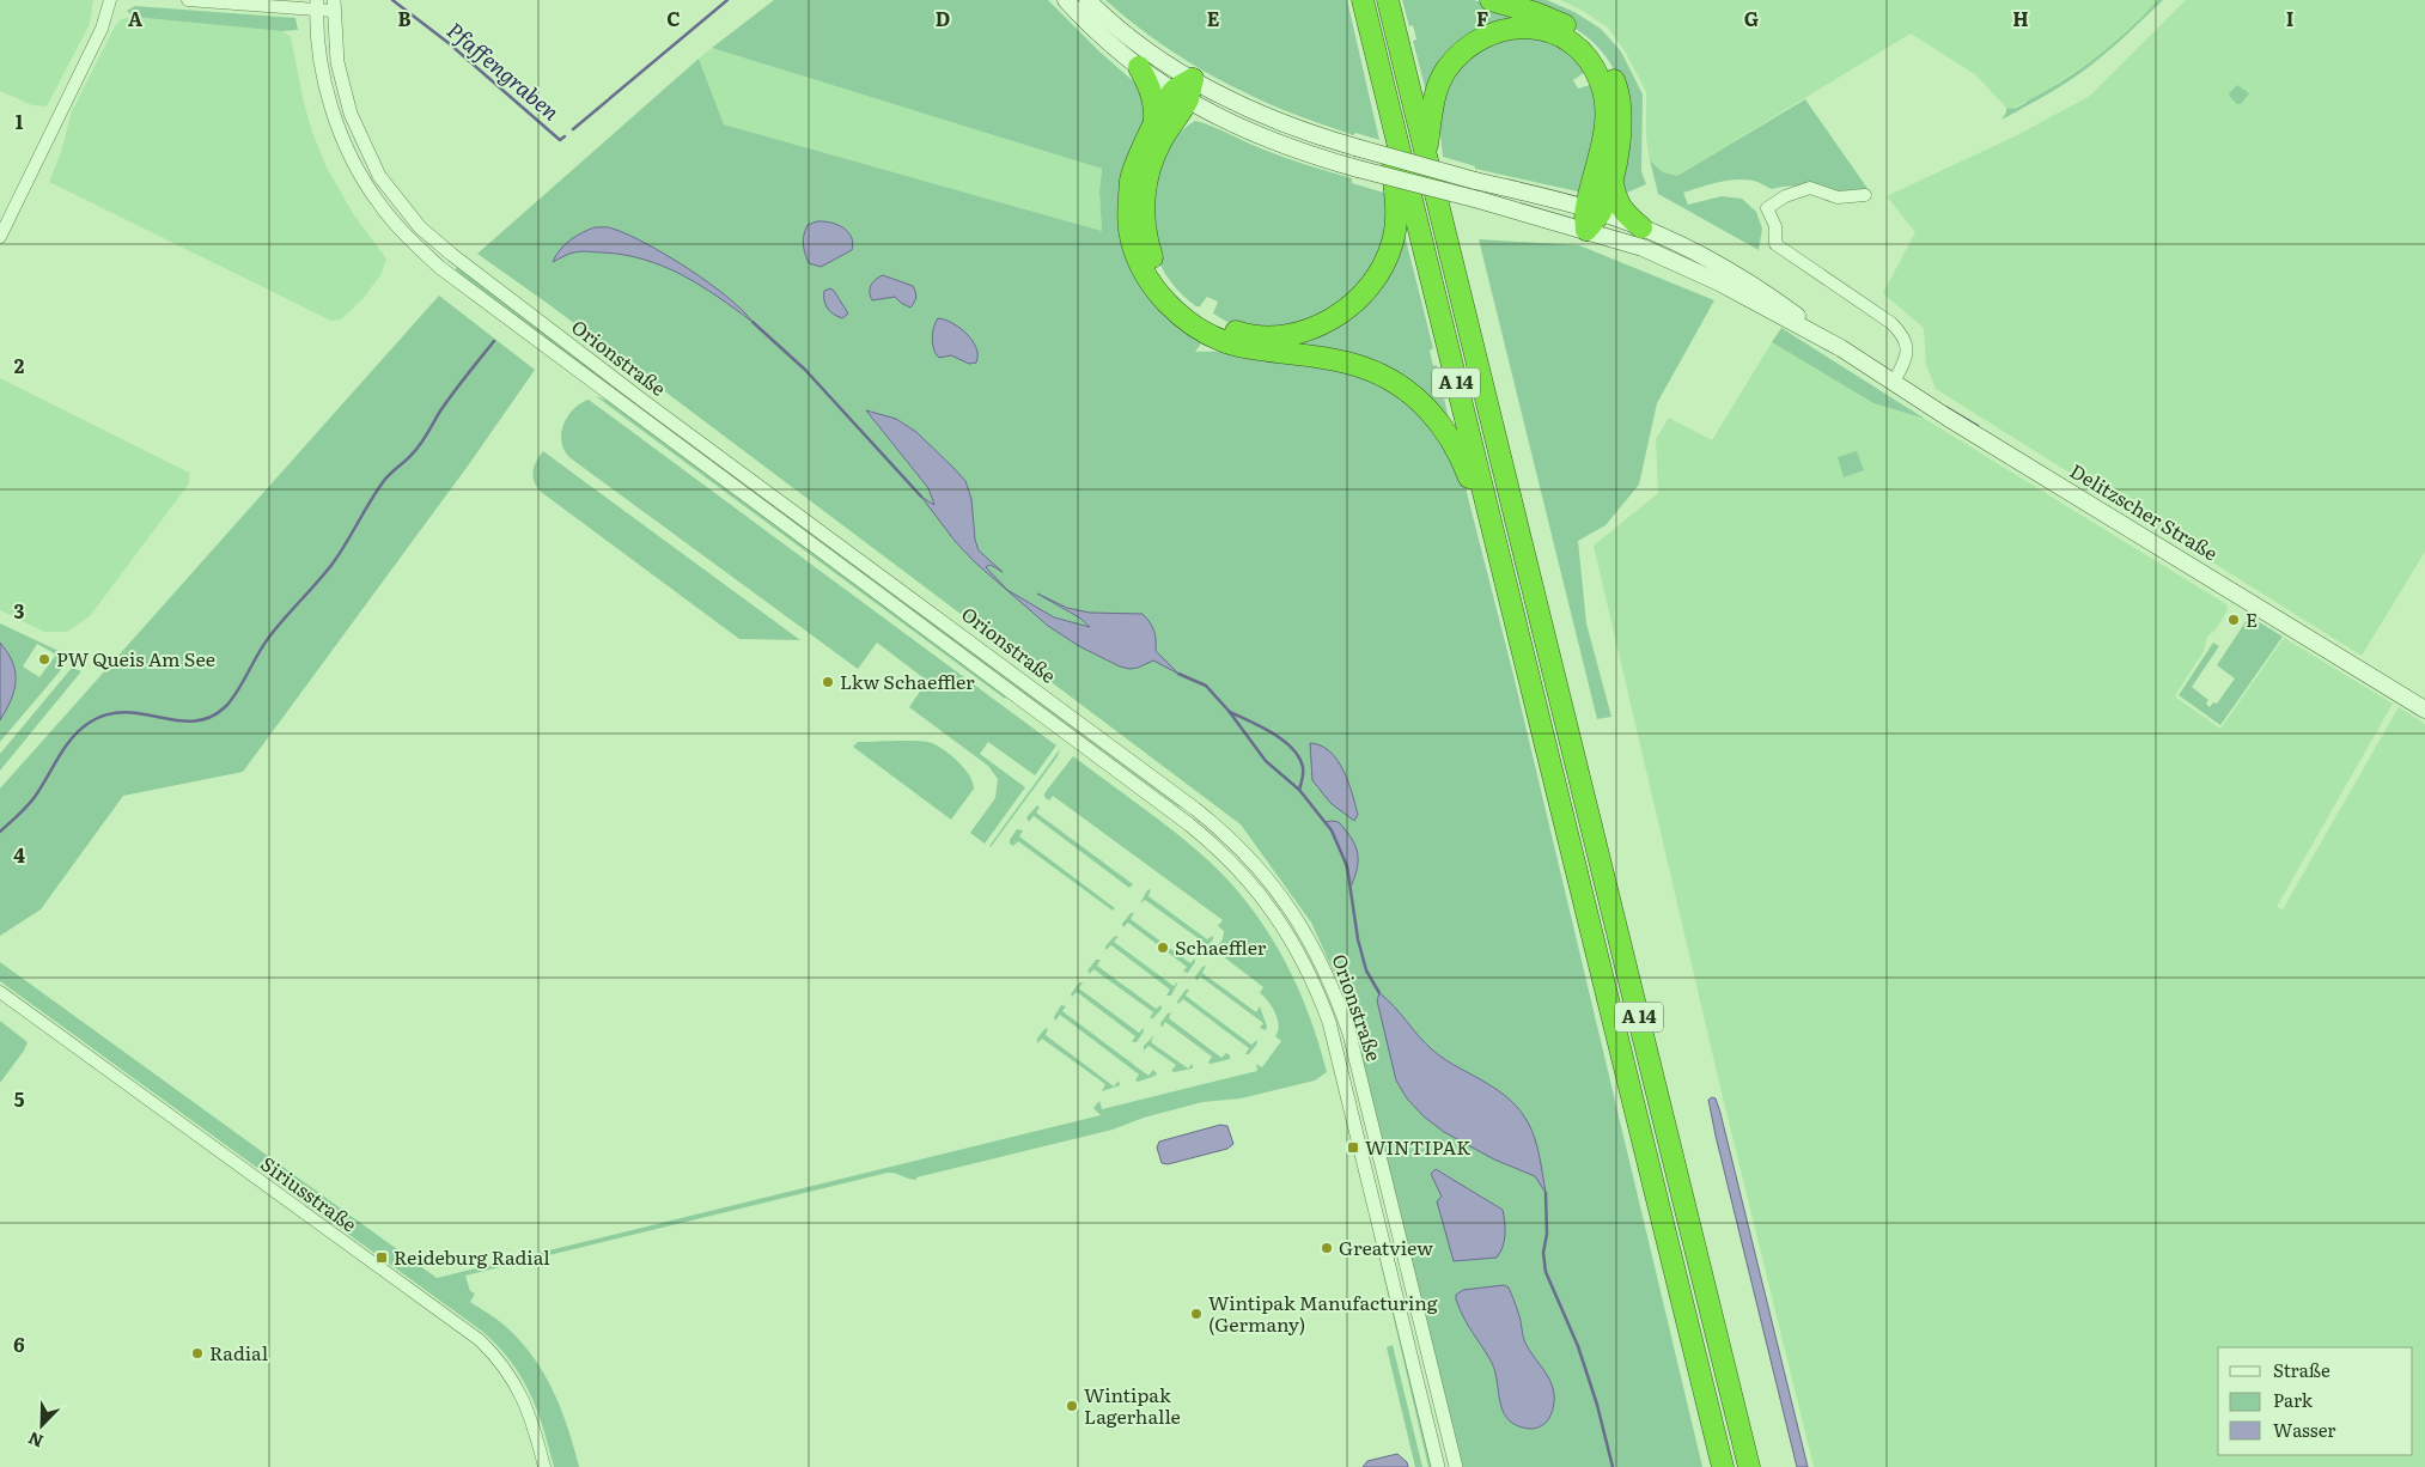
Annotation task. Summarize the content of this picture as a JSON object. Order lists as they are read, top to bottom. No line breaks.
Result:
{"streets":{"highway":["A 14"],"main road":["Delitzscher Straße"],"street":["Orionstraße","Siriusstraße"]},"water":["Pfaffengraben"],"places":{"other":["E","PW Queis Am See","Lkw Schaeffler","Schaeffler","Greatview","Wintipak Manufacturing (Germany)","Radial","Wintipak Lagerhalle"],"transit":["WINTIPAK","Reideburg Radial"]},"legend":["Straße","Park","Wasser"],"north":"bottom left","grid":{"columns":["A","B","C","D","E","F","G","H","I"],"rows":["1","2","3","4","5","6"]}}
